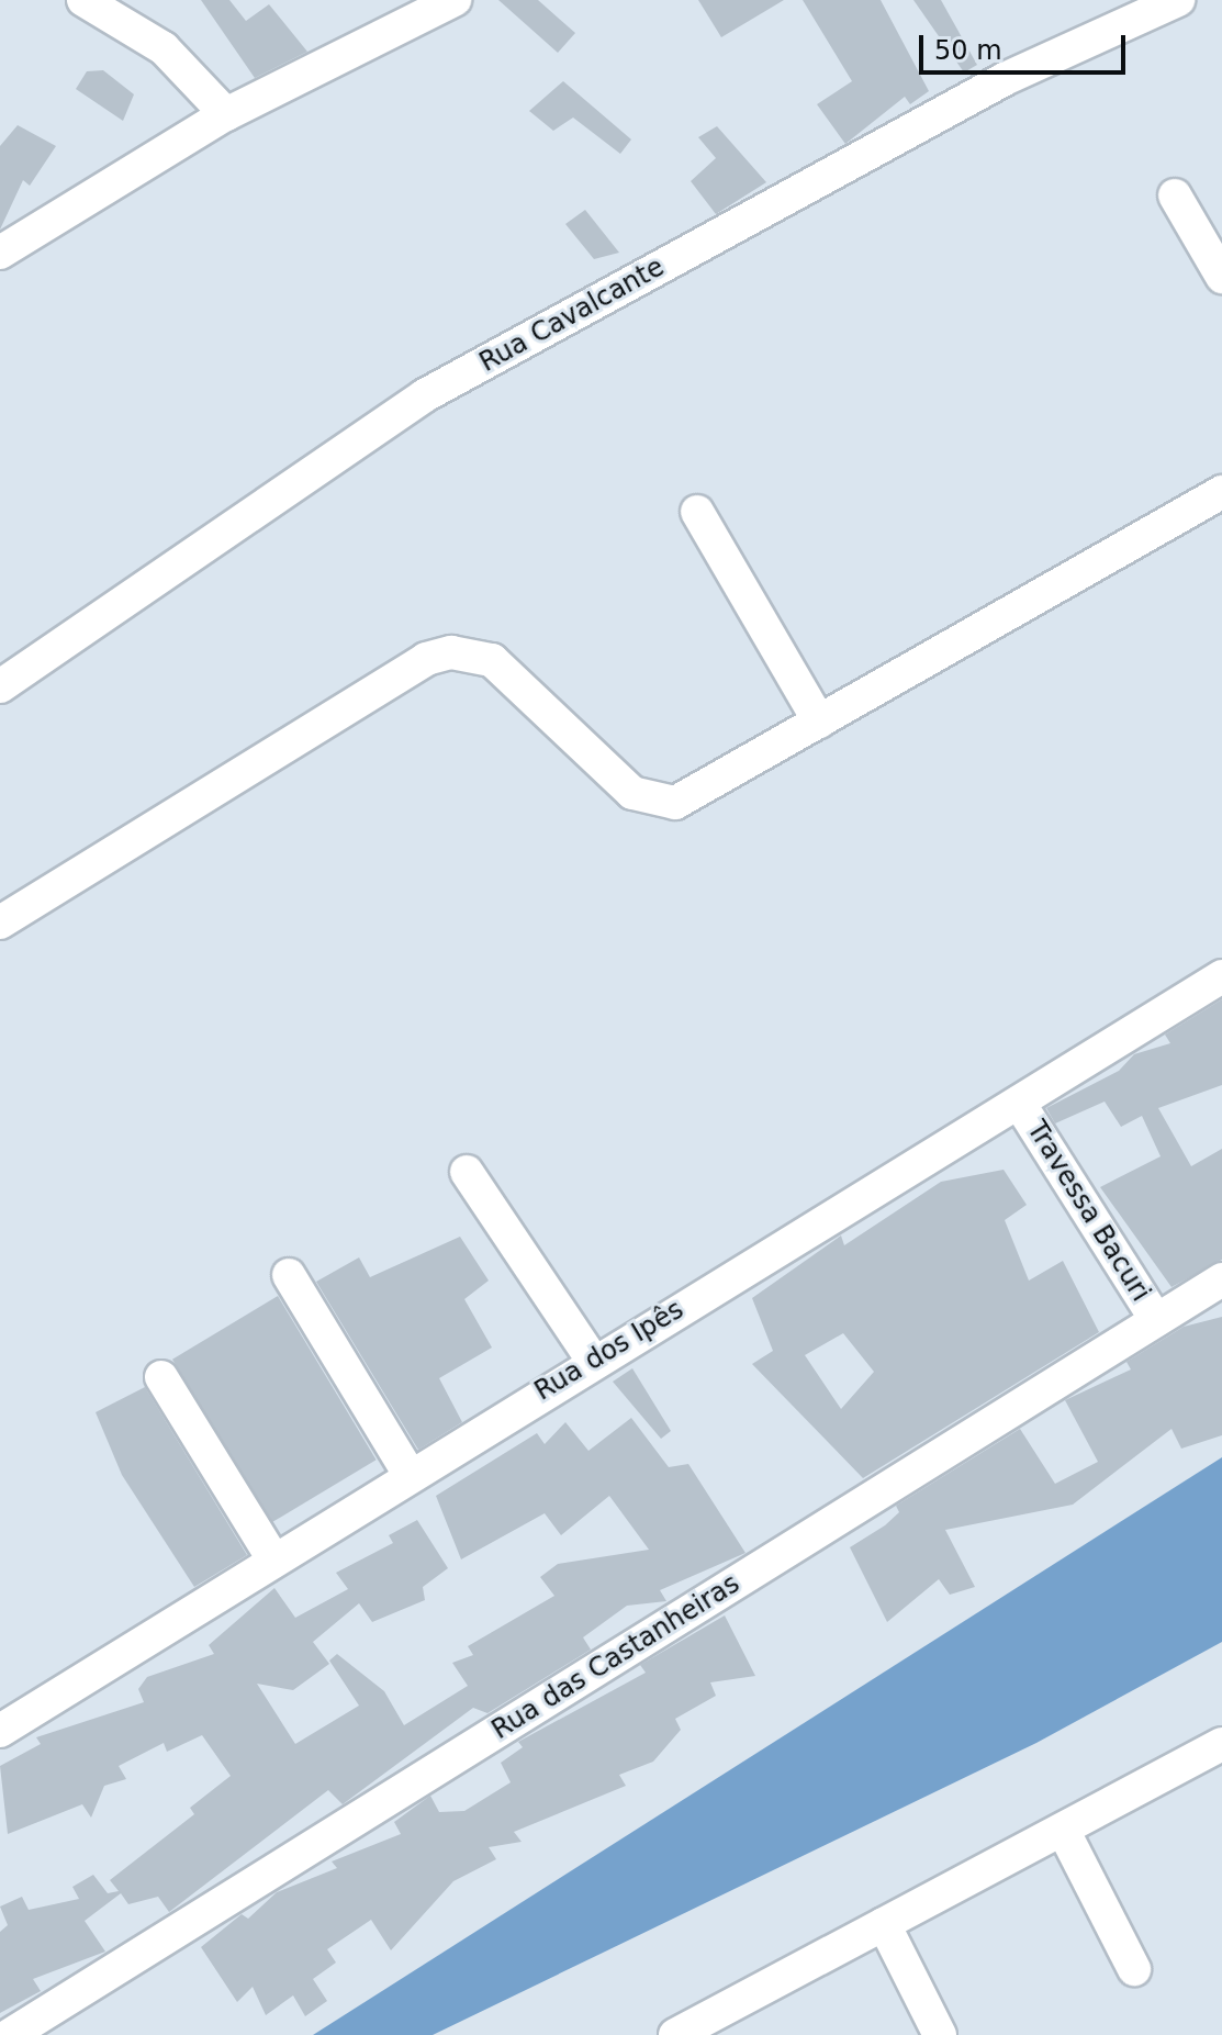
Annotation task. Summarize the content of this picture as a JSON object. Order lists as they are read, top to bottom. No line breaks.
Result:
{"streets":{"street":["Rua Cavalcante","Travessa Bacuri","Rua dos Ipês","Rua das Castanheiras"]},"crossings":[["Travessa Bacuri","Rua dos Ipês"],["Travessa Bacuri","Rua das Castanheiras"]],"scale_bar":"50 m"}
